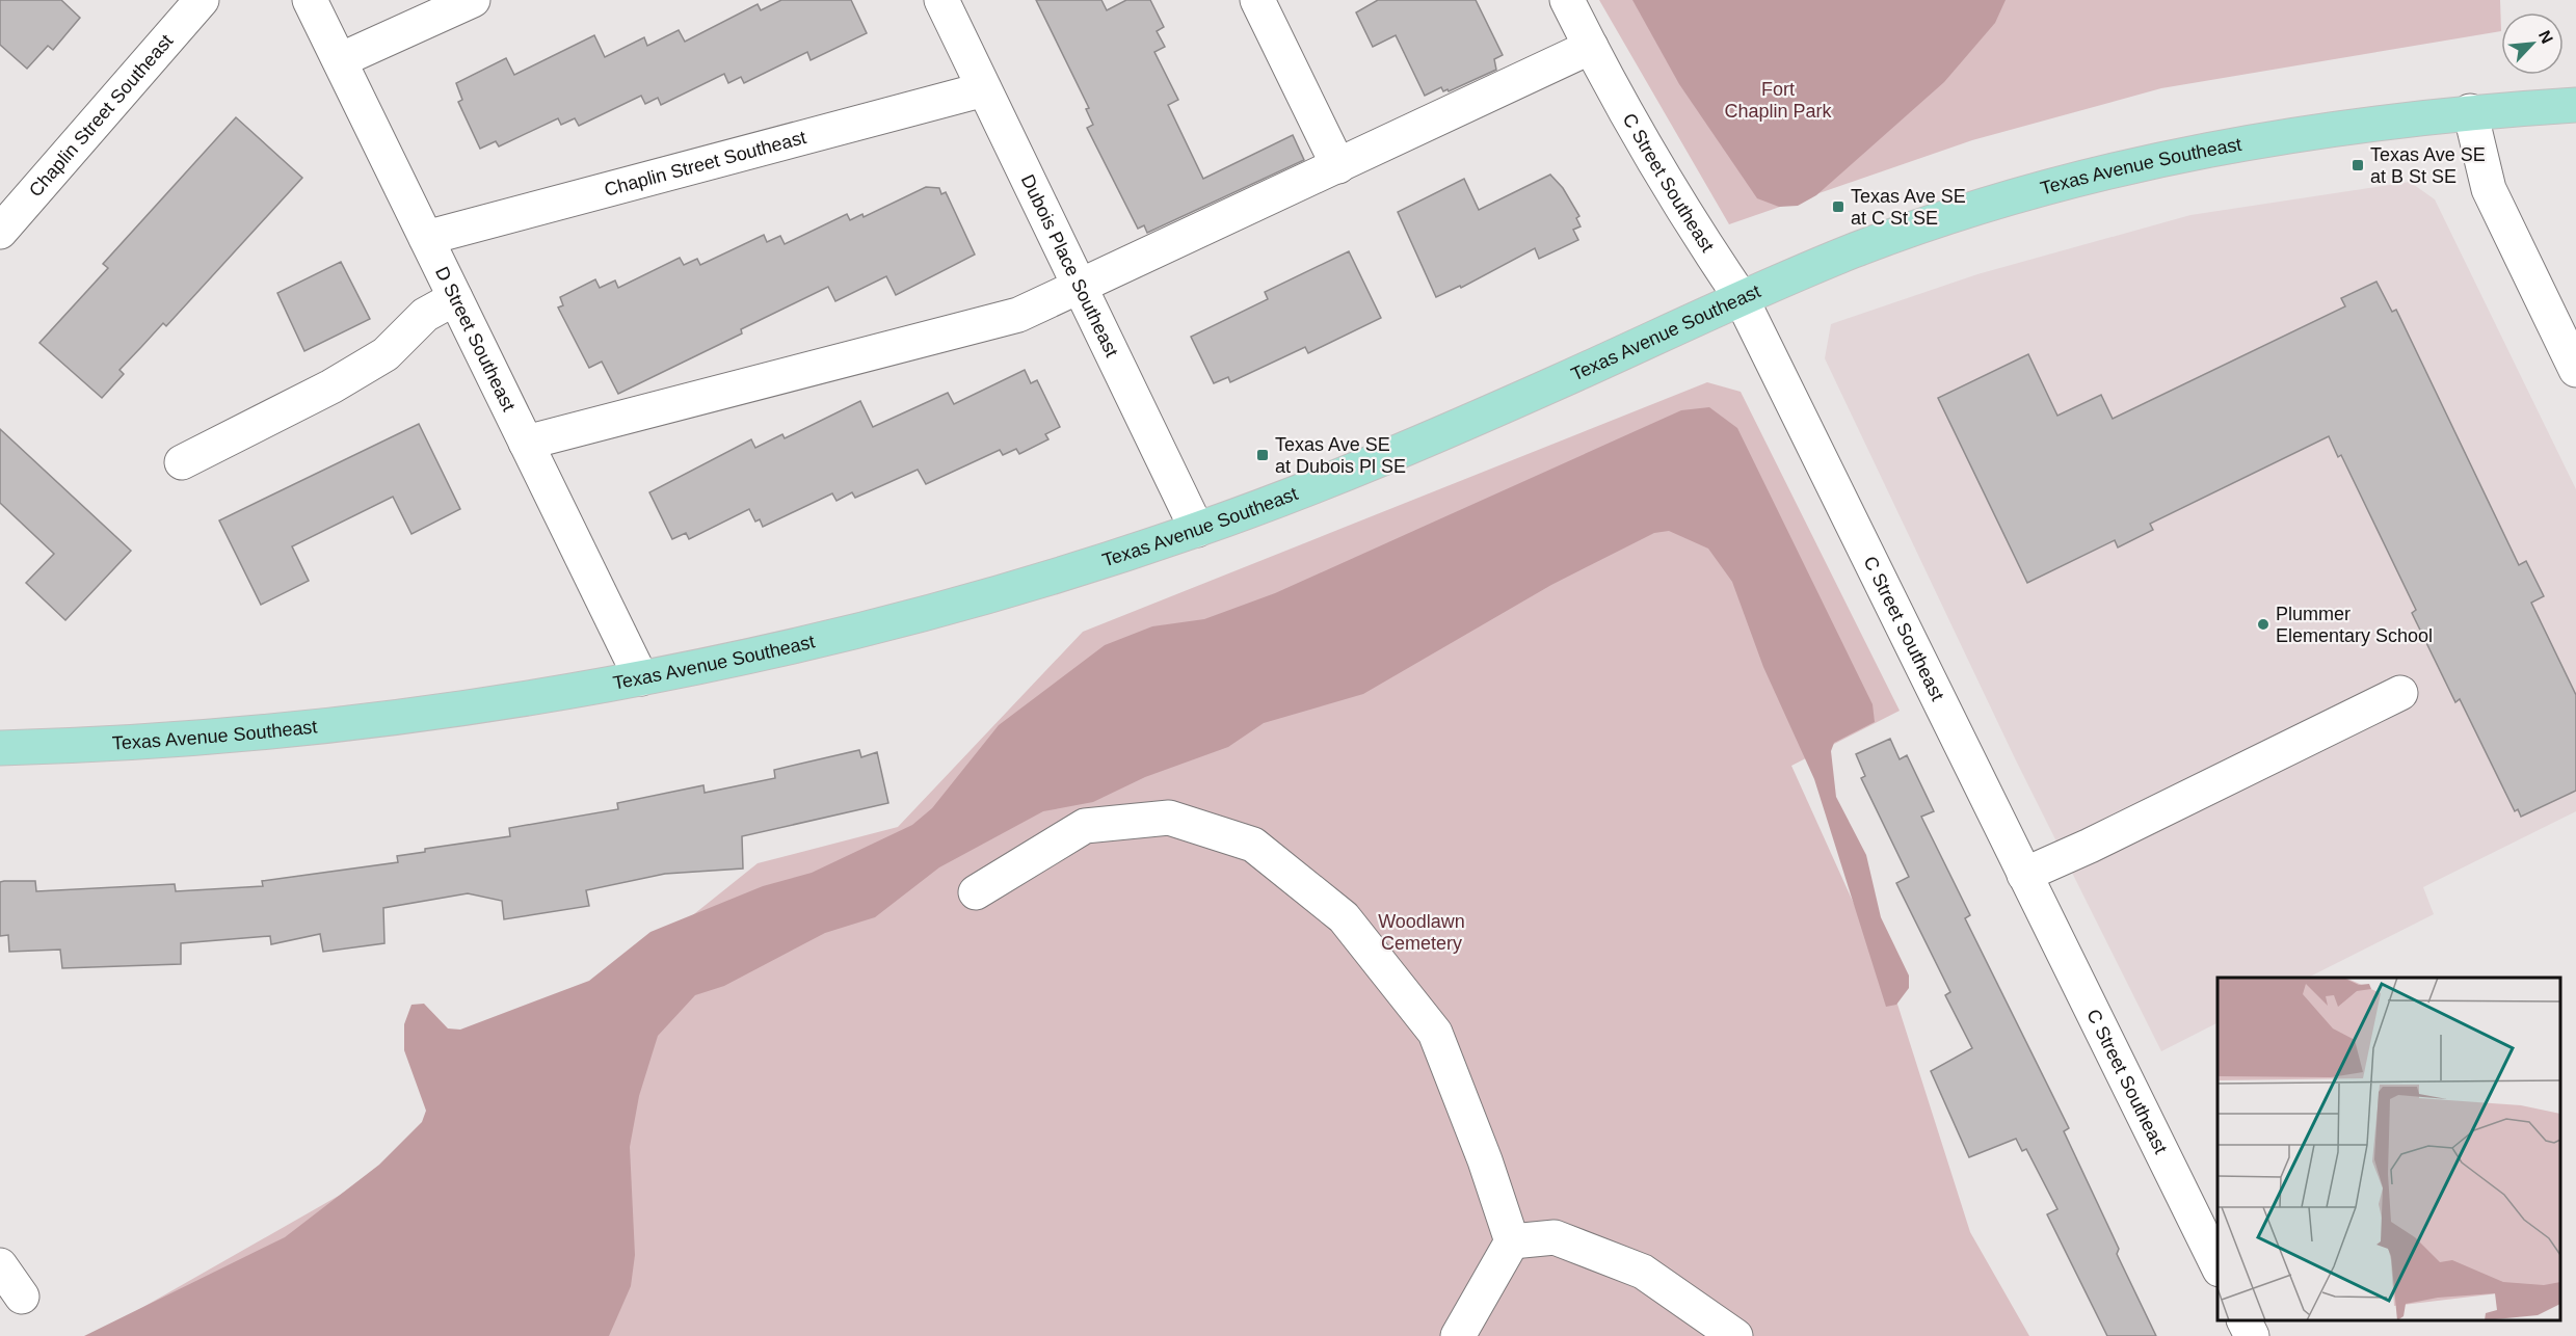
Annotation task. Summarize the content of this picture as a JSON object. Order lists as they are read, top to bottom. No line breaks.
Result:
{"streets":{"main road":["Texas Avenue Southeast"],"street":["Chaplin Street Southeast","C Street Southeast","Dubois Place Southeast","D Street Southeast"]},"crossings":[["Chaplin Street Southeast","Dubois Place Southeast"],["Chaplin Street Southeast","D Street Southeast"],["Texas Avenue Southeast","C Street Southeast"],["Texas Avenue Southeast","Dubois Place Southeast"],["Texas Avenue Southeast","D Street Southeast"]],"parks":["Fort Chaplin Park","Woodlawn Cemetery"],"places":{"transit":["Texas Ave SE at B St SE","Texas Ave SE at C St SE","Texas Ave SE at Dubois Pl SE"],"other":["Plummer Elementary School"]},"north":"top right"}
